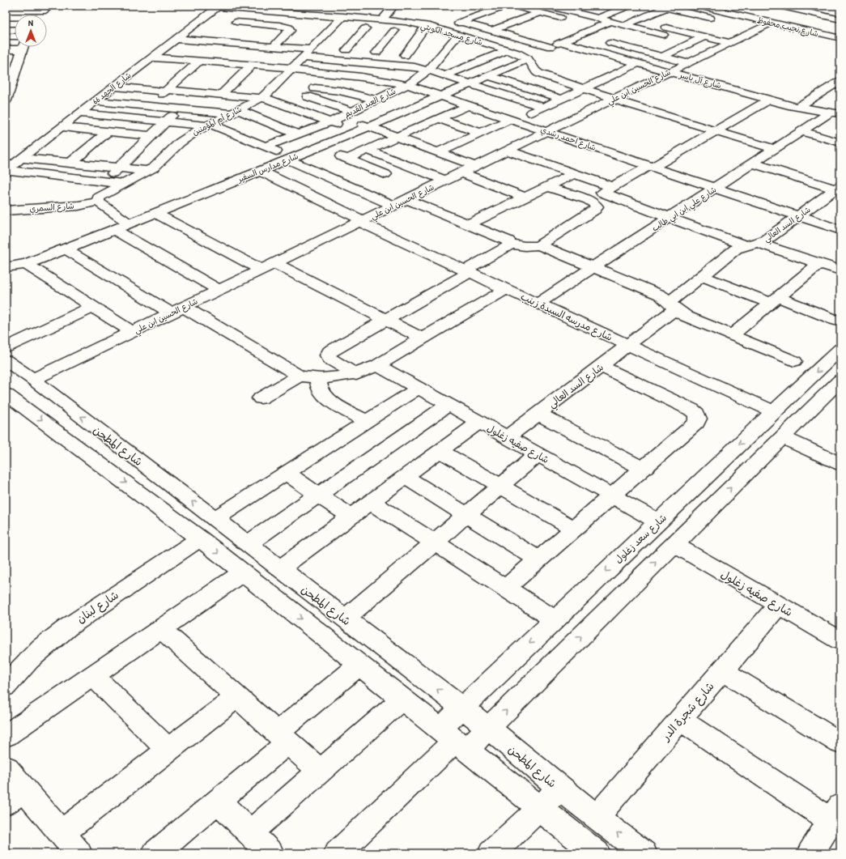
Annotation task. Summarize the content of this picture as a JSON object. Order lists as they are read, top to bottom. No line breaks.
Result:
{"streets":{"street":["شارع نجيب محفوظ","شارع مسجد الكويتي","شارع آل ياسر","شارع الحسين ابن علي","شارع الجهد 66","شارع العبد القديم","شارع أم المؤمنين","شارع احمد رشدي","شارع مدارس السفير","شارع السمري","شارع علي ابن ابي طالب","شارع السد العالي","شارع مدرسه السيدة زينب","شارع صفيه زغلول","شارع المطحن","شارع سعد زغلول","شارع لبنان","شارع شجرة الدر"]},"crossings":[["شارع نجيب محفوظ","شارع الحسين ابن علي"],["شارع مسجد الكويتي","شارع الجهد 66"],["شارع مسجد الكويتي","شارع العبد القديم"],["شارع مسجد الكويتي","شارع أم المؤمنين"],["شارع مسجد الكويتي","شارع مدارس السفير"],["شارع آل ياسر","شارع الحسين ابن علي"],["شارع آل ياسر","شارع مدارس السفير"],["شارع آل ياسر","شارع علي ابن ابي طالب"],["شارع الحسين ابن علي","شارع احمد رشدي"],["شارع الحسين ابن علي","شارع مدرسه السيدة زينب"],["شارع الحسين ابن علي","شارع المطحن"],["شارع الجهد 66","شارع احمد رشدي"],["شارع العبد القديم","شارع احمد رشدي"],["شارع أم المؤمنين","شارع احمد رشدي"],["شارع أم المؤمنين","شارع السمري"],["شارع احمد رشدي","شارع مدارس السفير"],["شارع احمد رشدي","شارع علي ابن ابي طالب"],["شارع احمد رشدي","شارع السد العالي"],["شارع مدارس السفير","شارع مدرسه السيدة زينب"],["شارع علي ابن ابي طالب","شارع مدرسه السيدة زينب"],["شارع السد العالي","شارع مدرسه السيدة زينب"],["شارع السد العالي","شارع صفيه زغلول"],["شارع مدرسه السيدة زينب","شارع سعد زغلول"],["شارع صفيه زغلول","شارع سعد زغلول"],["شارع صفيه زغلول","شارع شجرة الدر"],["شارع المطحن","شارع سعد زغلول"],["شارع المطحن","شارع شجرة الدر"]],"north":"top"}
